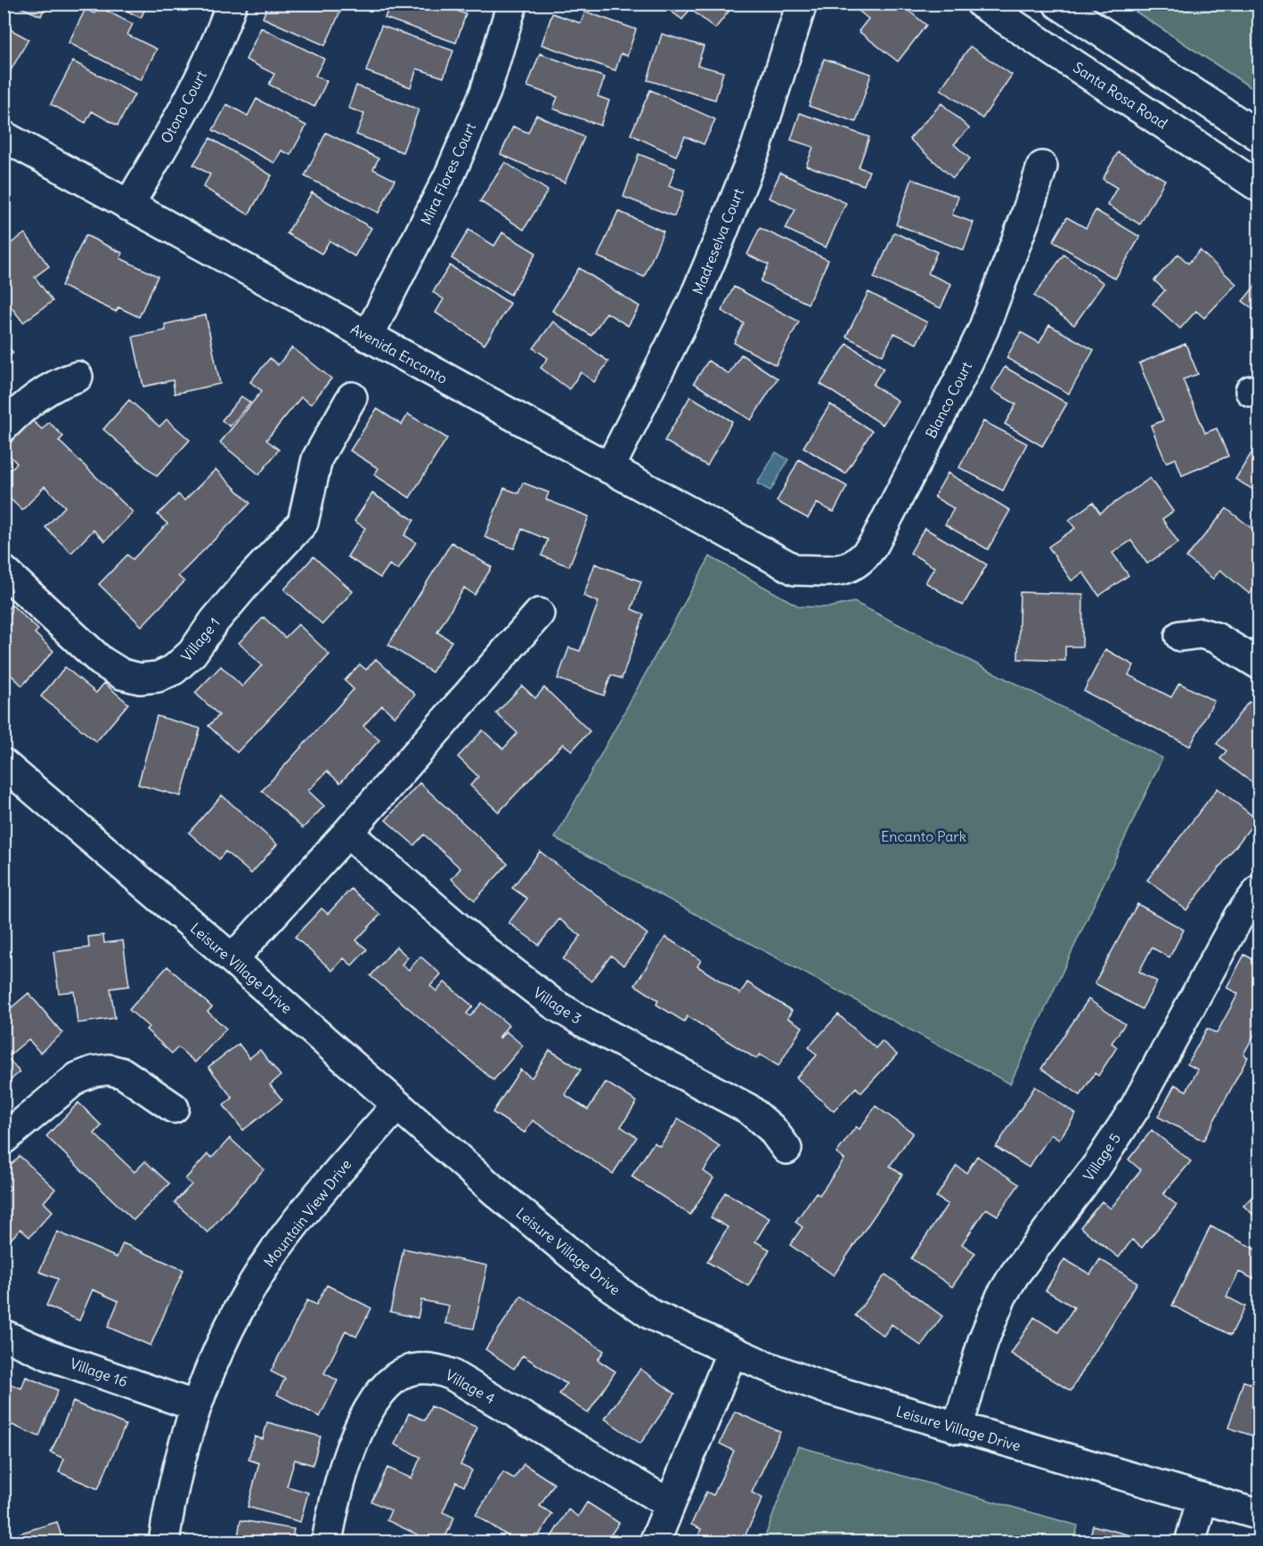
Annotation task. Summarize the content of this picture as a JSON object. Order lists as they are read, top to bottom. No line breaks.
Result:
{"streets":{"street":["Santa Rosa Road","Otono Court","Mira Flores Court","Madreselva Court","Avenida Encanto","Blanco Court","Village 1","Leisure Village Drive","Village 3","Village 5","Mountain View Drive","Village 16","Village 4"]},"crossings":[["Otono Court","Avenida Encanto"],["Mira Flores Court","Avenida Encanto"],["Madreselva Court","Avenida Encanto"],["Avenida Encanto","Blanco Court"],["Leisure Village Drive","Village 5"],["Leisure Village Drive","Mountain View Drive"],["Mountain View Drive","Village 16"]],"parks":["Encanto Park"]}
